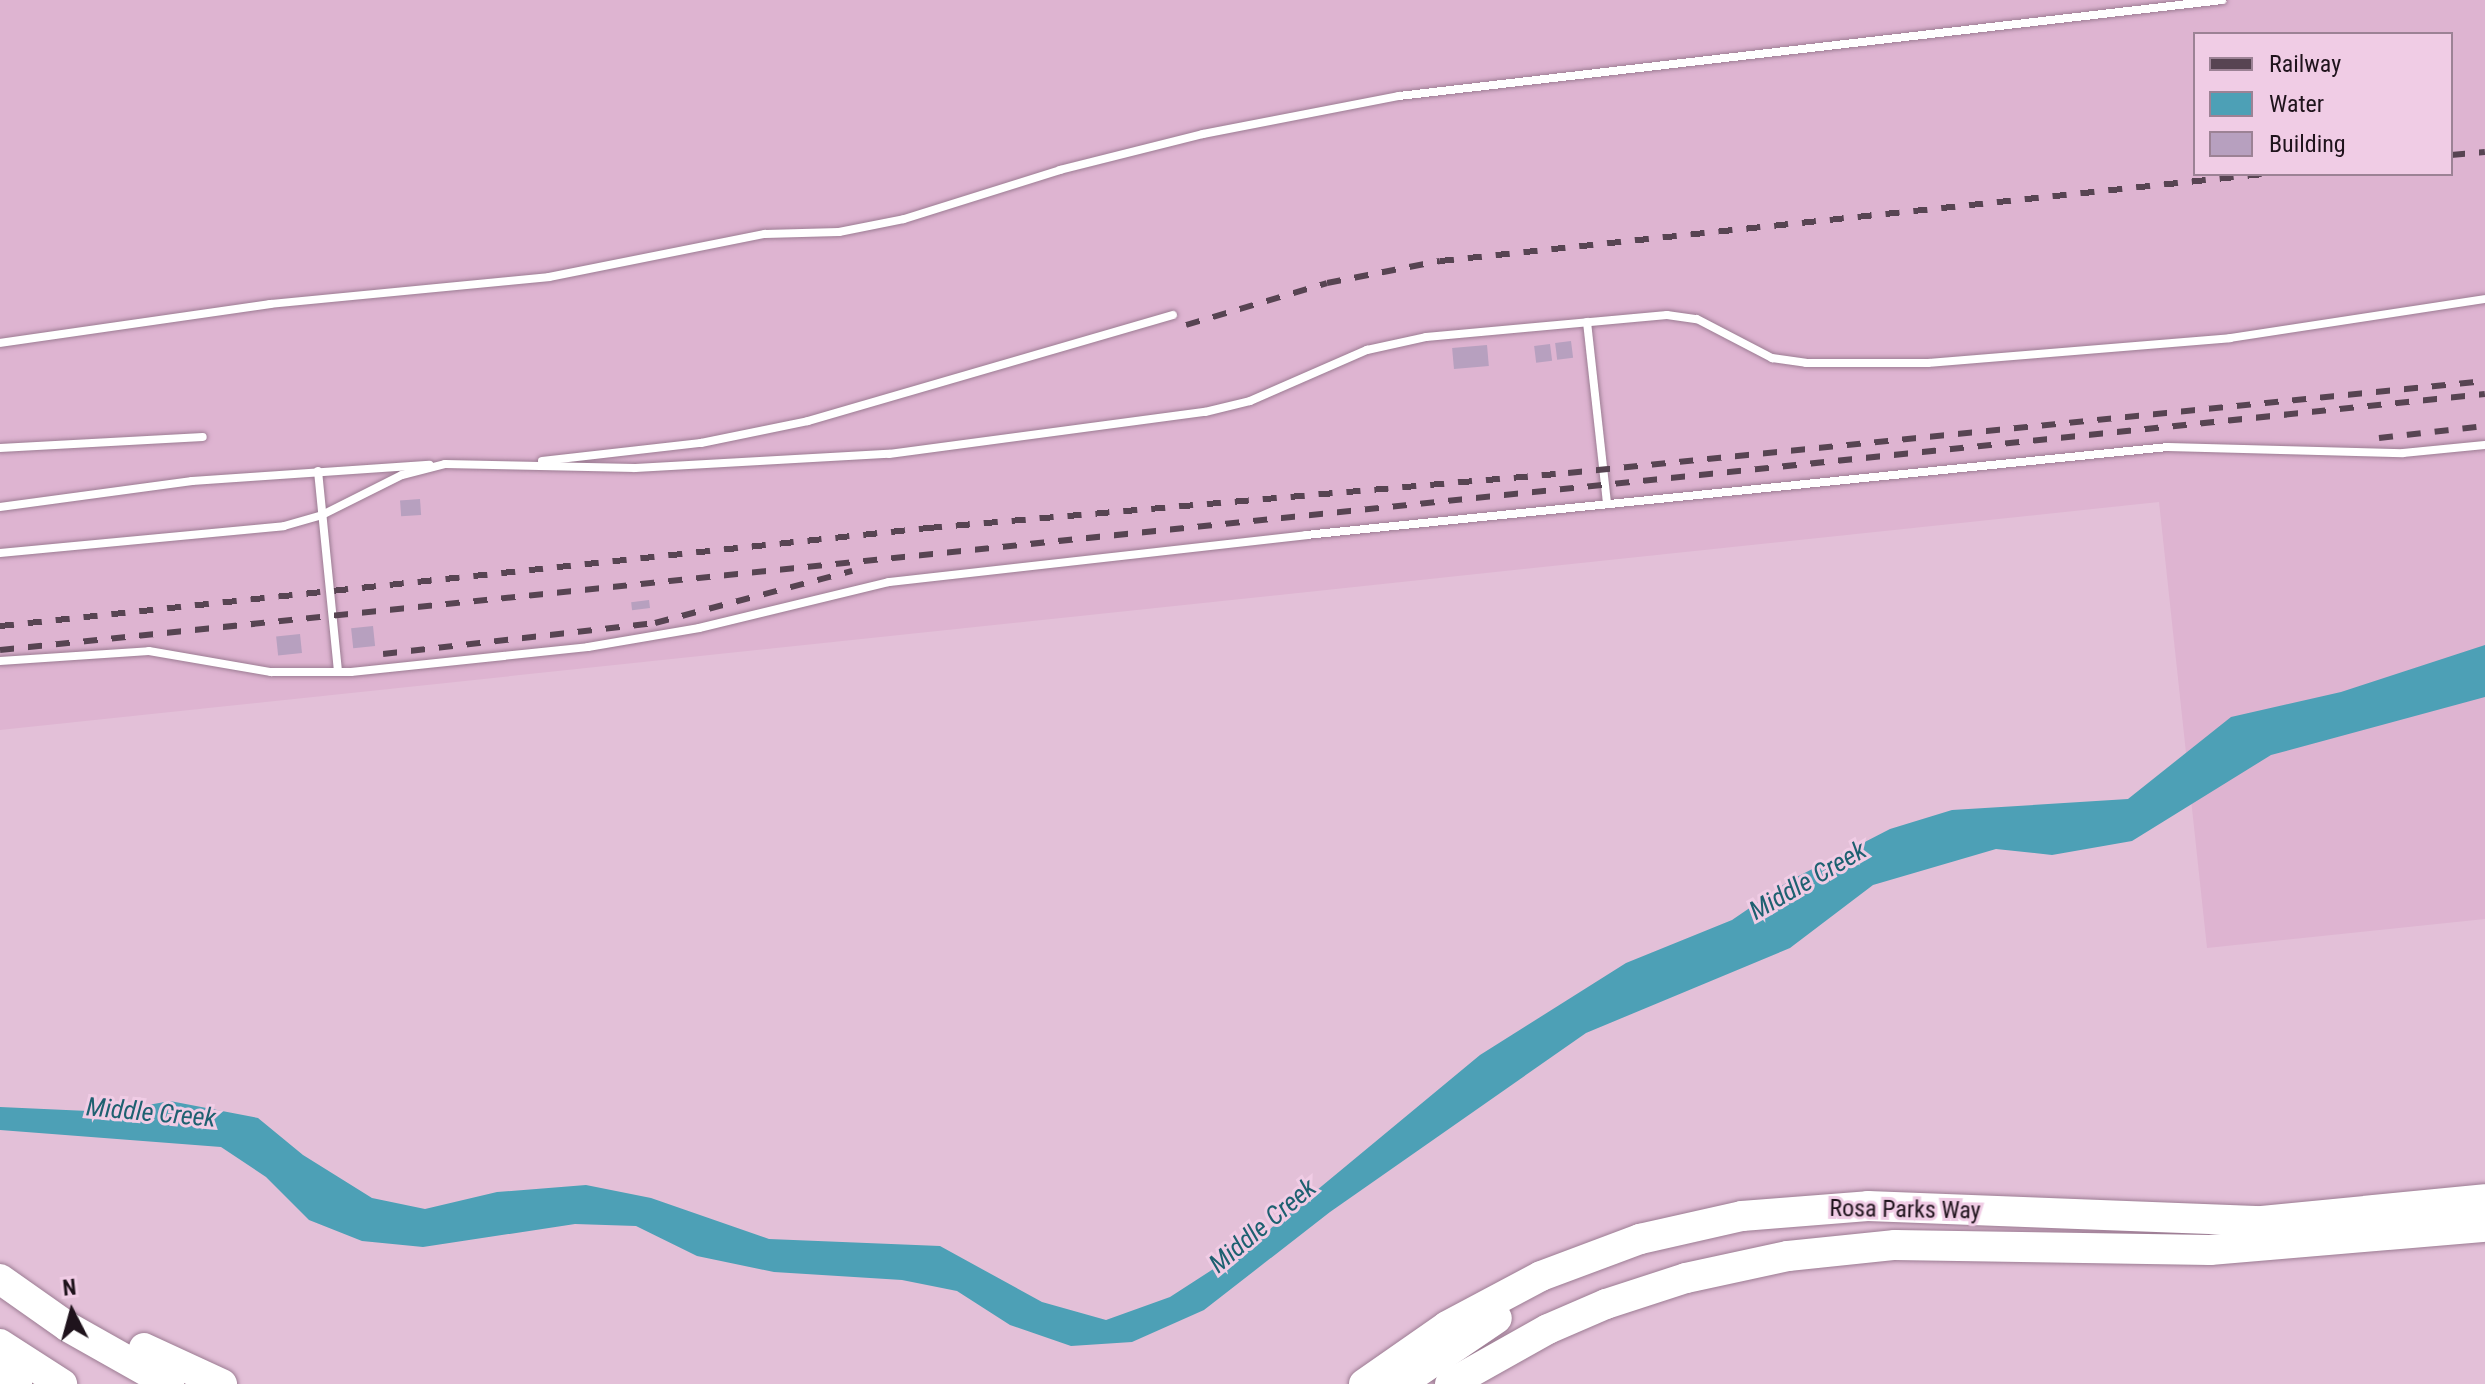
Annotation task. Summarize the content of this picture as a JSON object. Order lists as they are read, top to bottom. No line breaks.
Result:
{"streets":{"highway":["Rosa Parks Way"]},"water":["Middle Creek"],"legend":["Railway","Water","Building"],"north":"top"}
